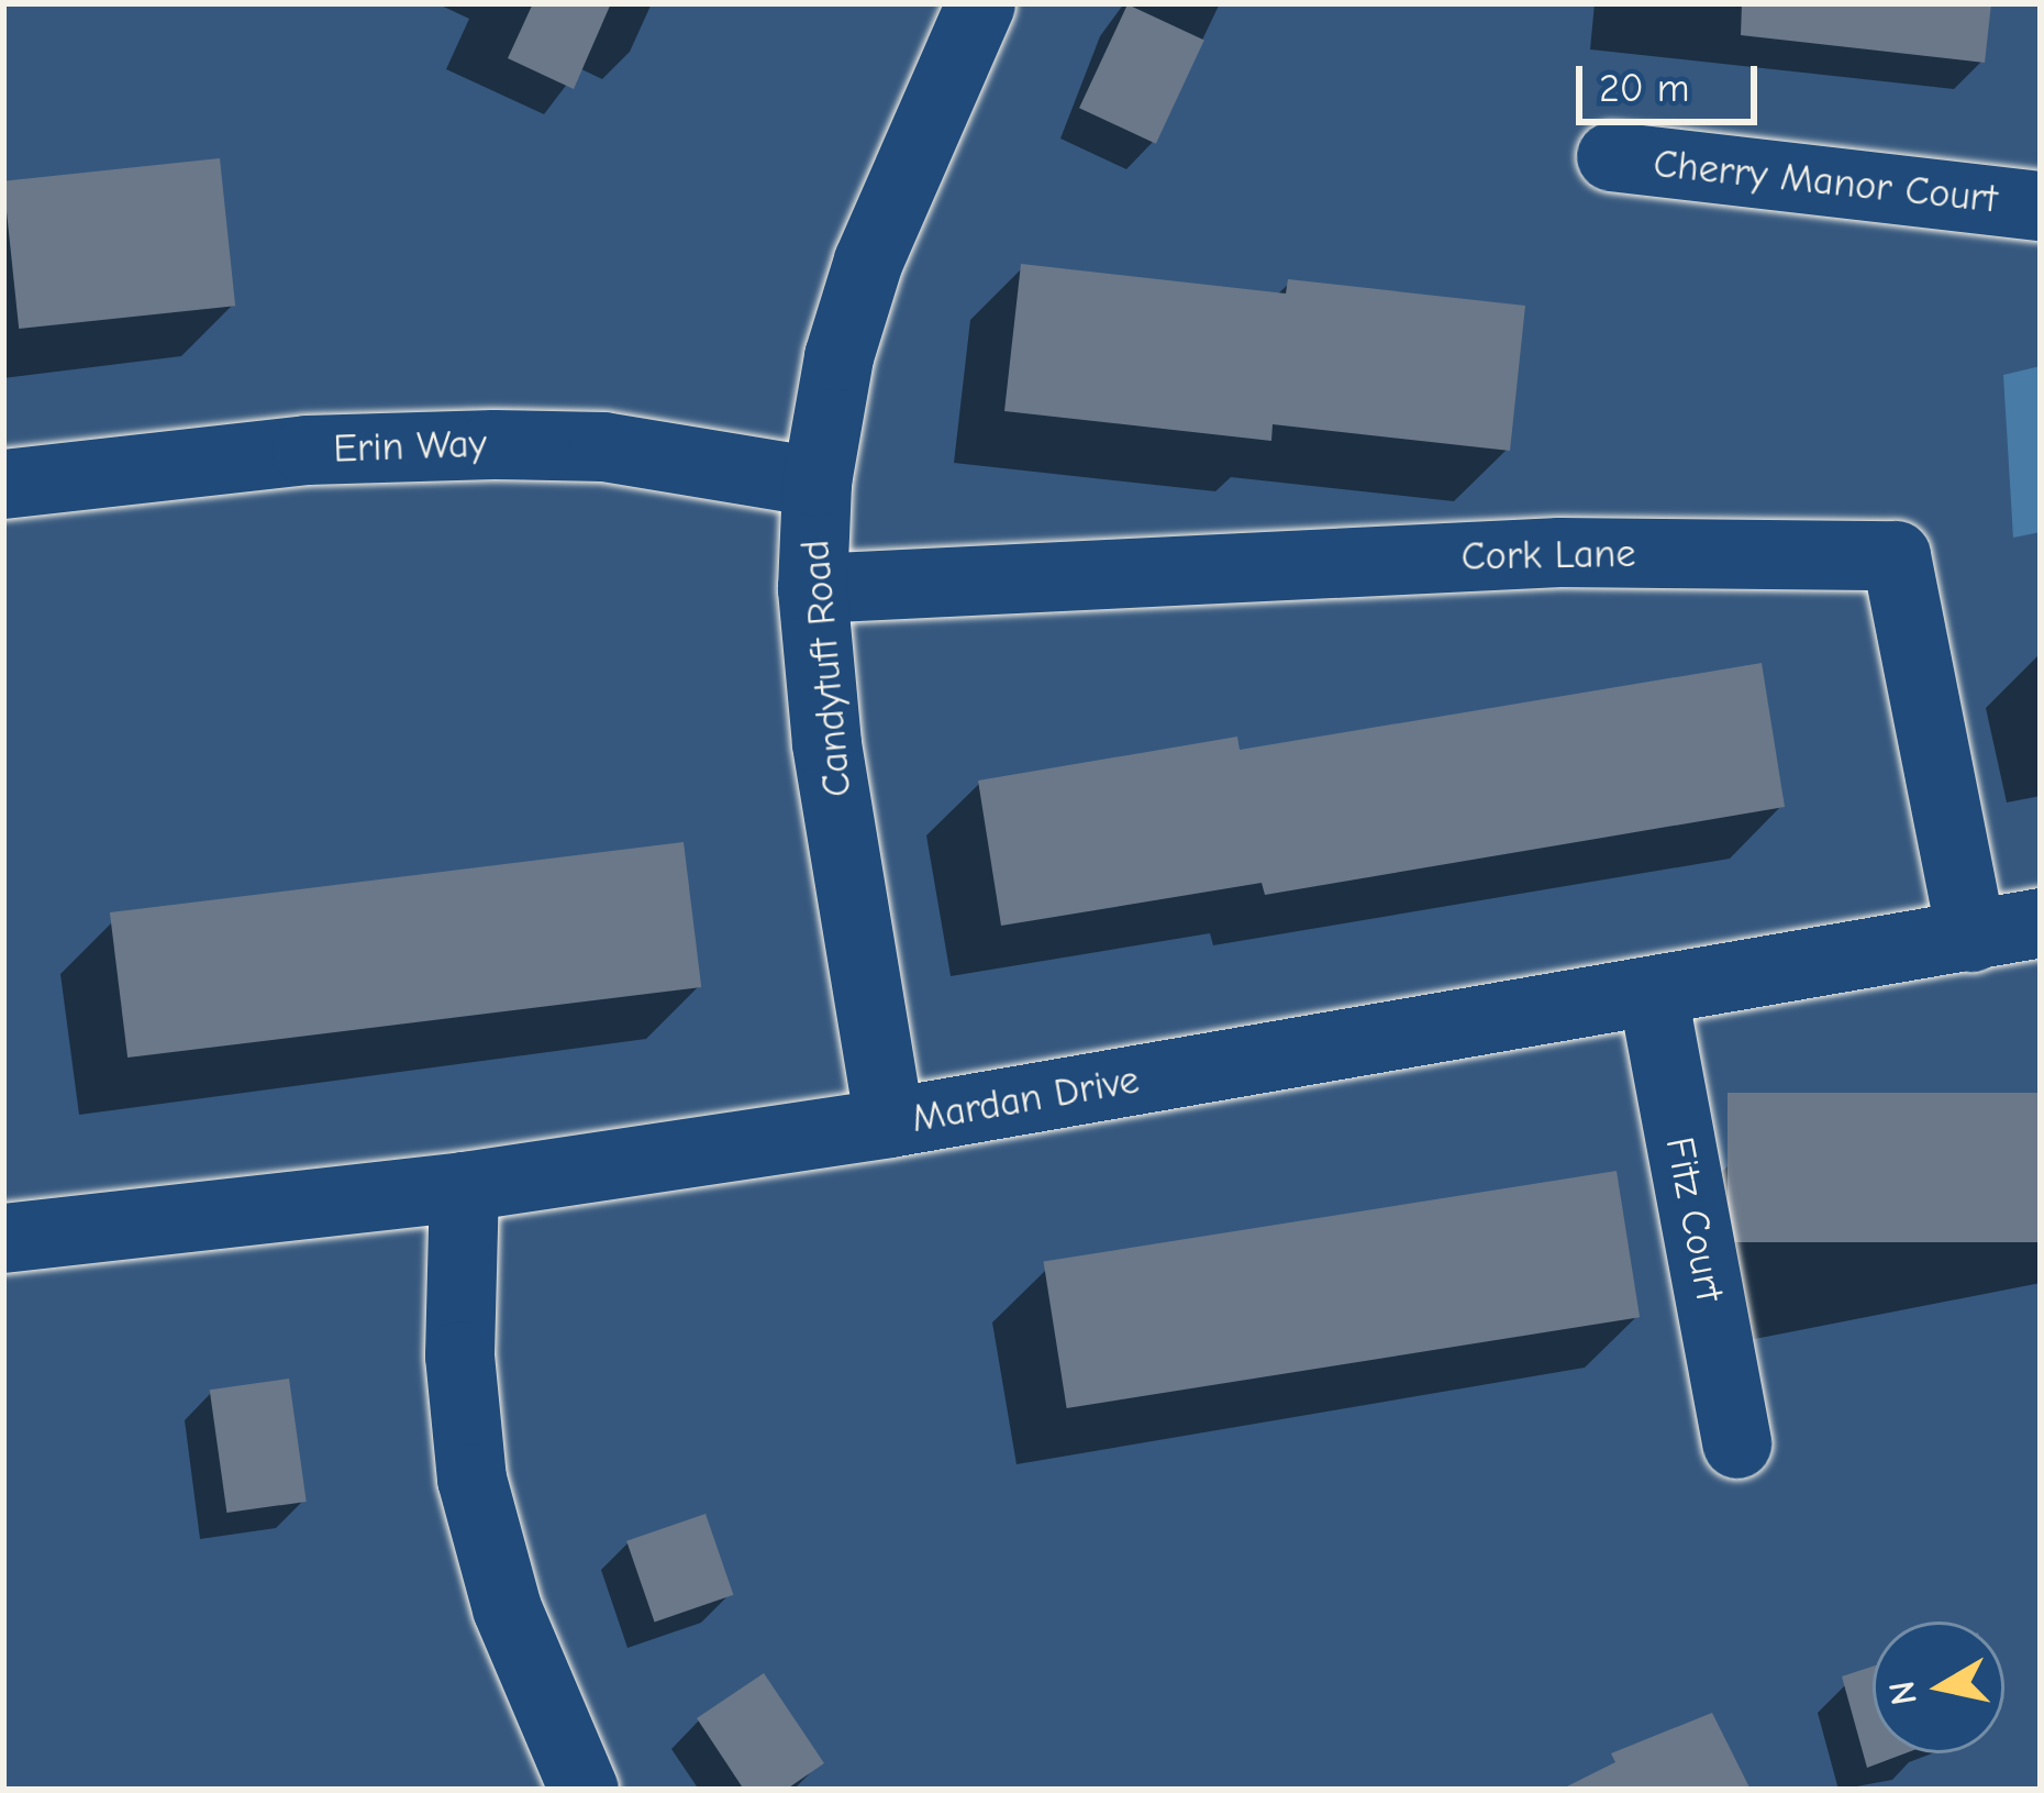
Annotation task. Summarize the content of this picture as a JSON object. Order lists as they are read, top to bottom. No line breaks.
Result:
{"streets":{"street":["Cherry Manor Court","Erin Way","Cork Lane","Candytuft Road","Mardan Drive","Fitz Court"]},"crossings":[["Erin Way","Candytuft Road"],["Cork Lane","Candytuft Road"],["Cork Lane","Mardan Drive"],["Candytuft Road","Mardan Drive"],["Mardan Drive","Fitz Court"]],"scale_bar":"20 m","north":"left"}
